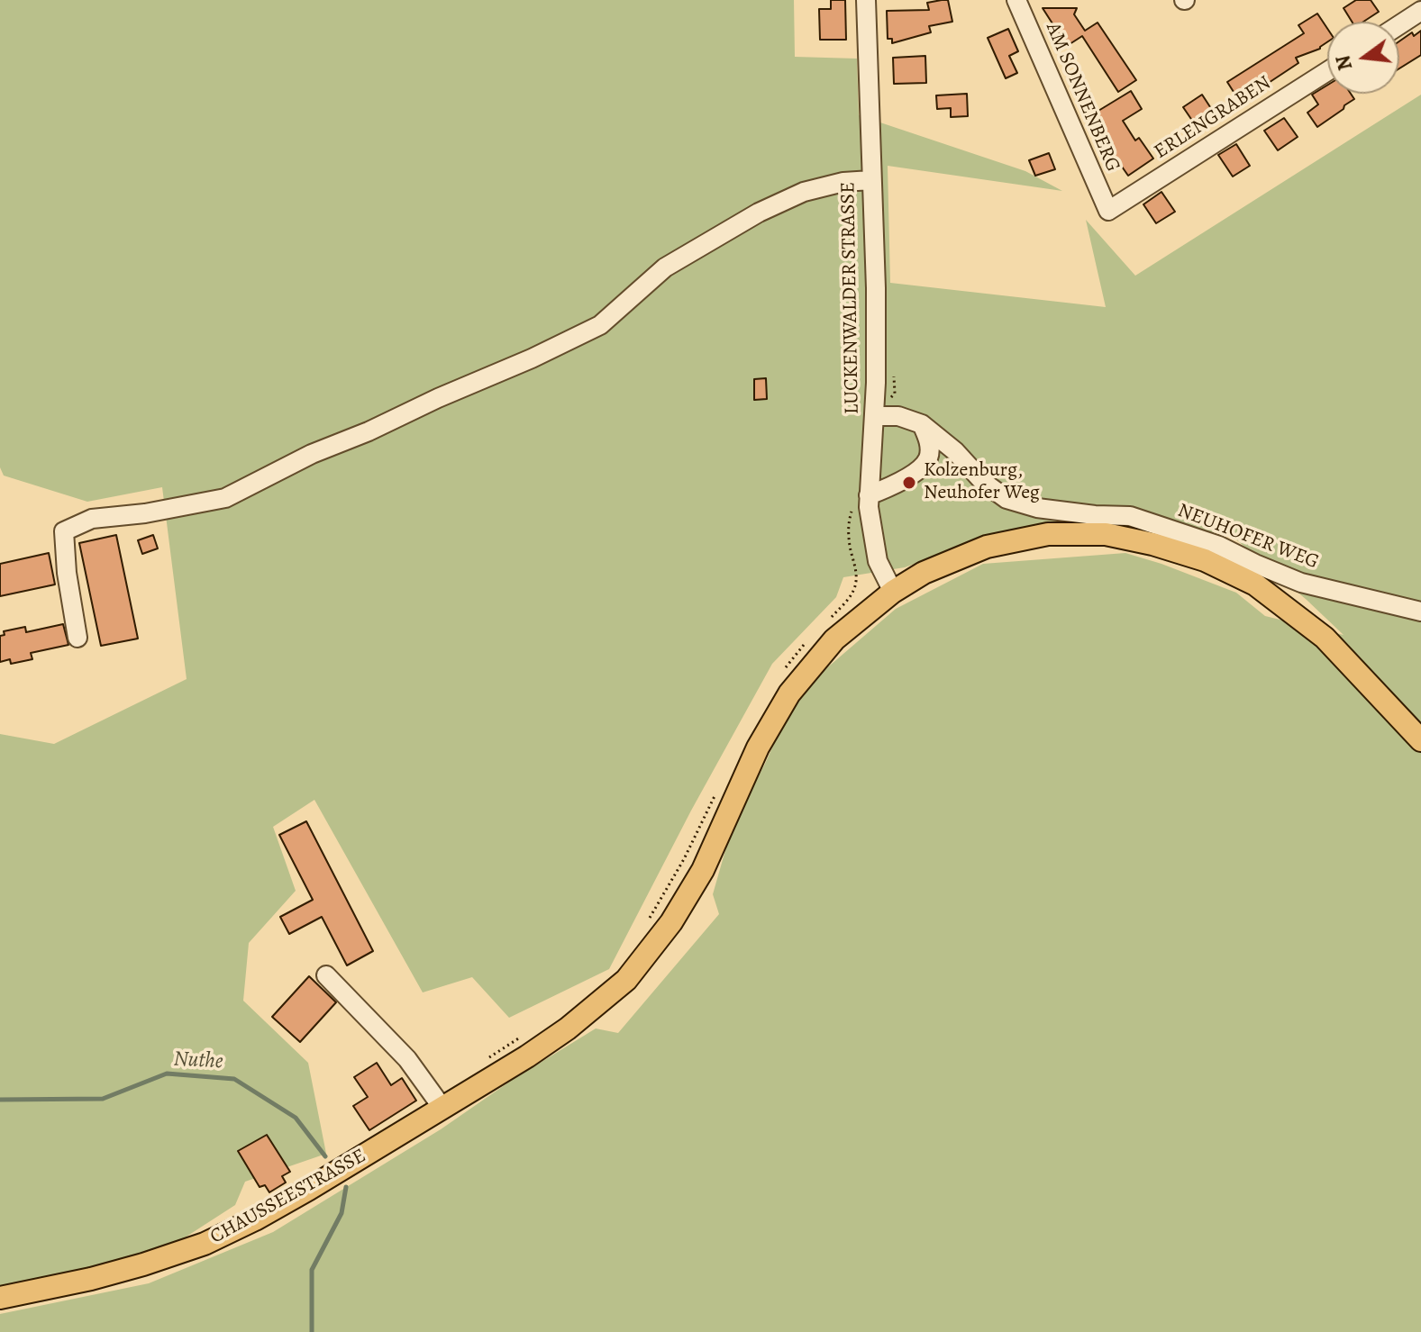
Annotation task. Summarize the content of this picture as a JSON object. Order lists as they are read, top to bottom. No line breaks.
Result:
{"streets":{"main road":["CHAUSSEESTRASSE"],"street":["AM SONNENBERG","ERLENGRABEN","LUCKENWALDER STRASSE","NEUHOFER WEG"]},"crossings":[["AM SONNENBERG","ERLENGRABEN"],["LUCKENWALDER STRASSE","NEUHOFER WEG"],["LUCKENWALDER STRASSE","CHAUSSEESTRASSE"]],"water":["Nuthe"],"places":["Kolzenburg, Neuhofer Weg"],"north":"left"}
